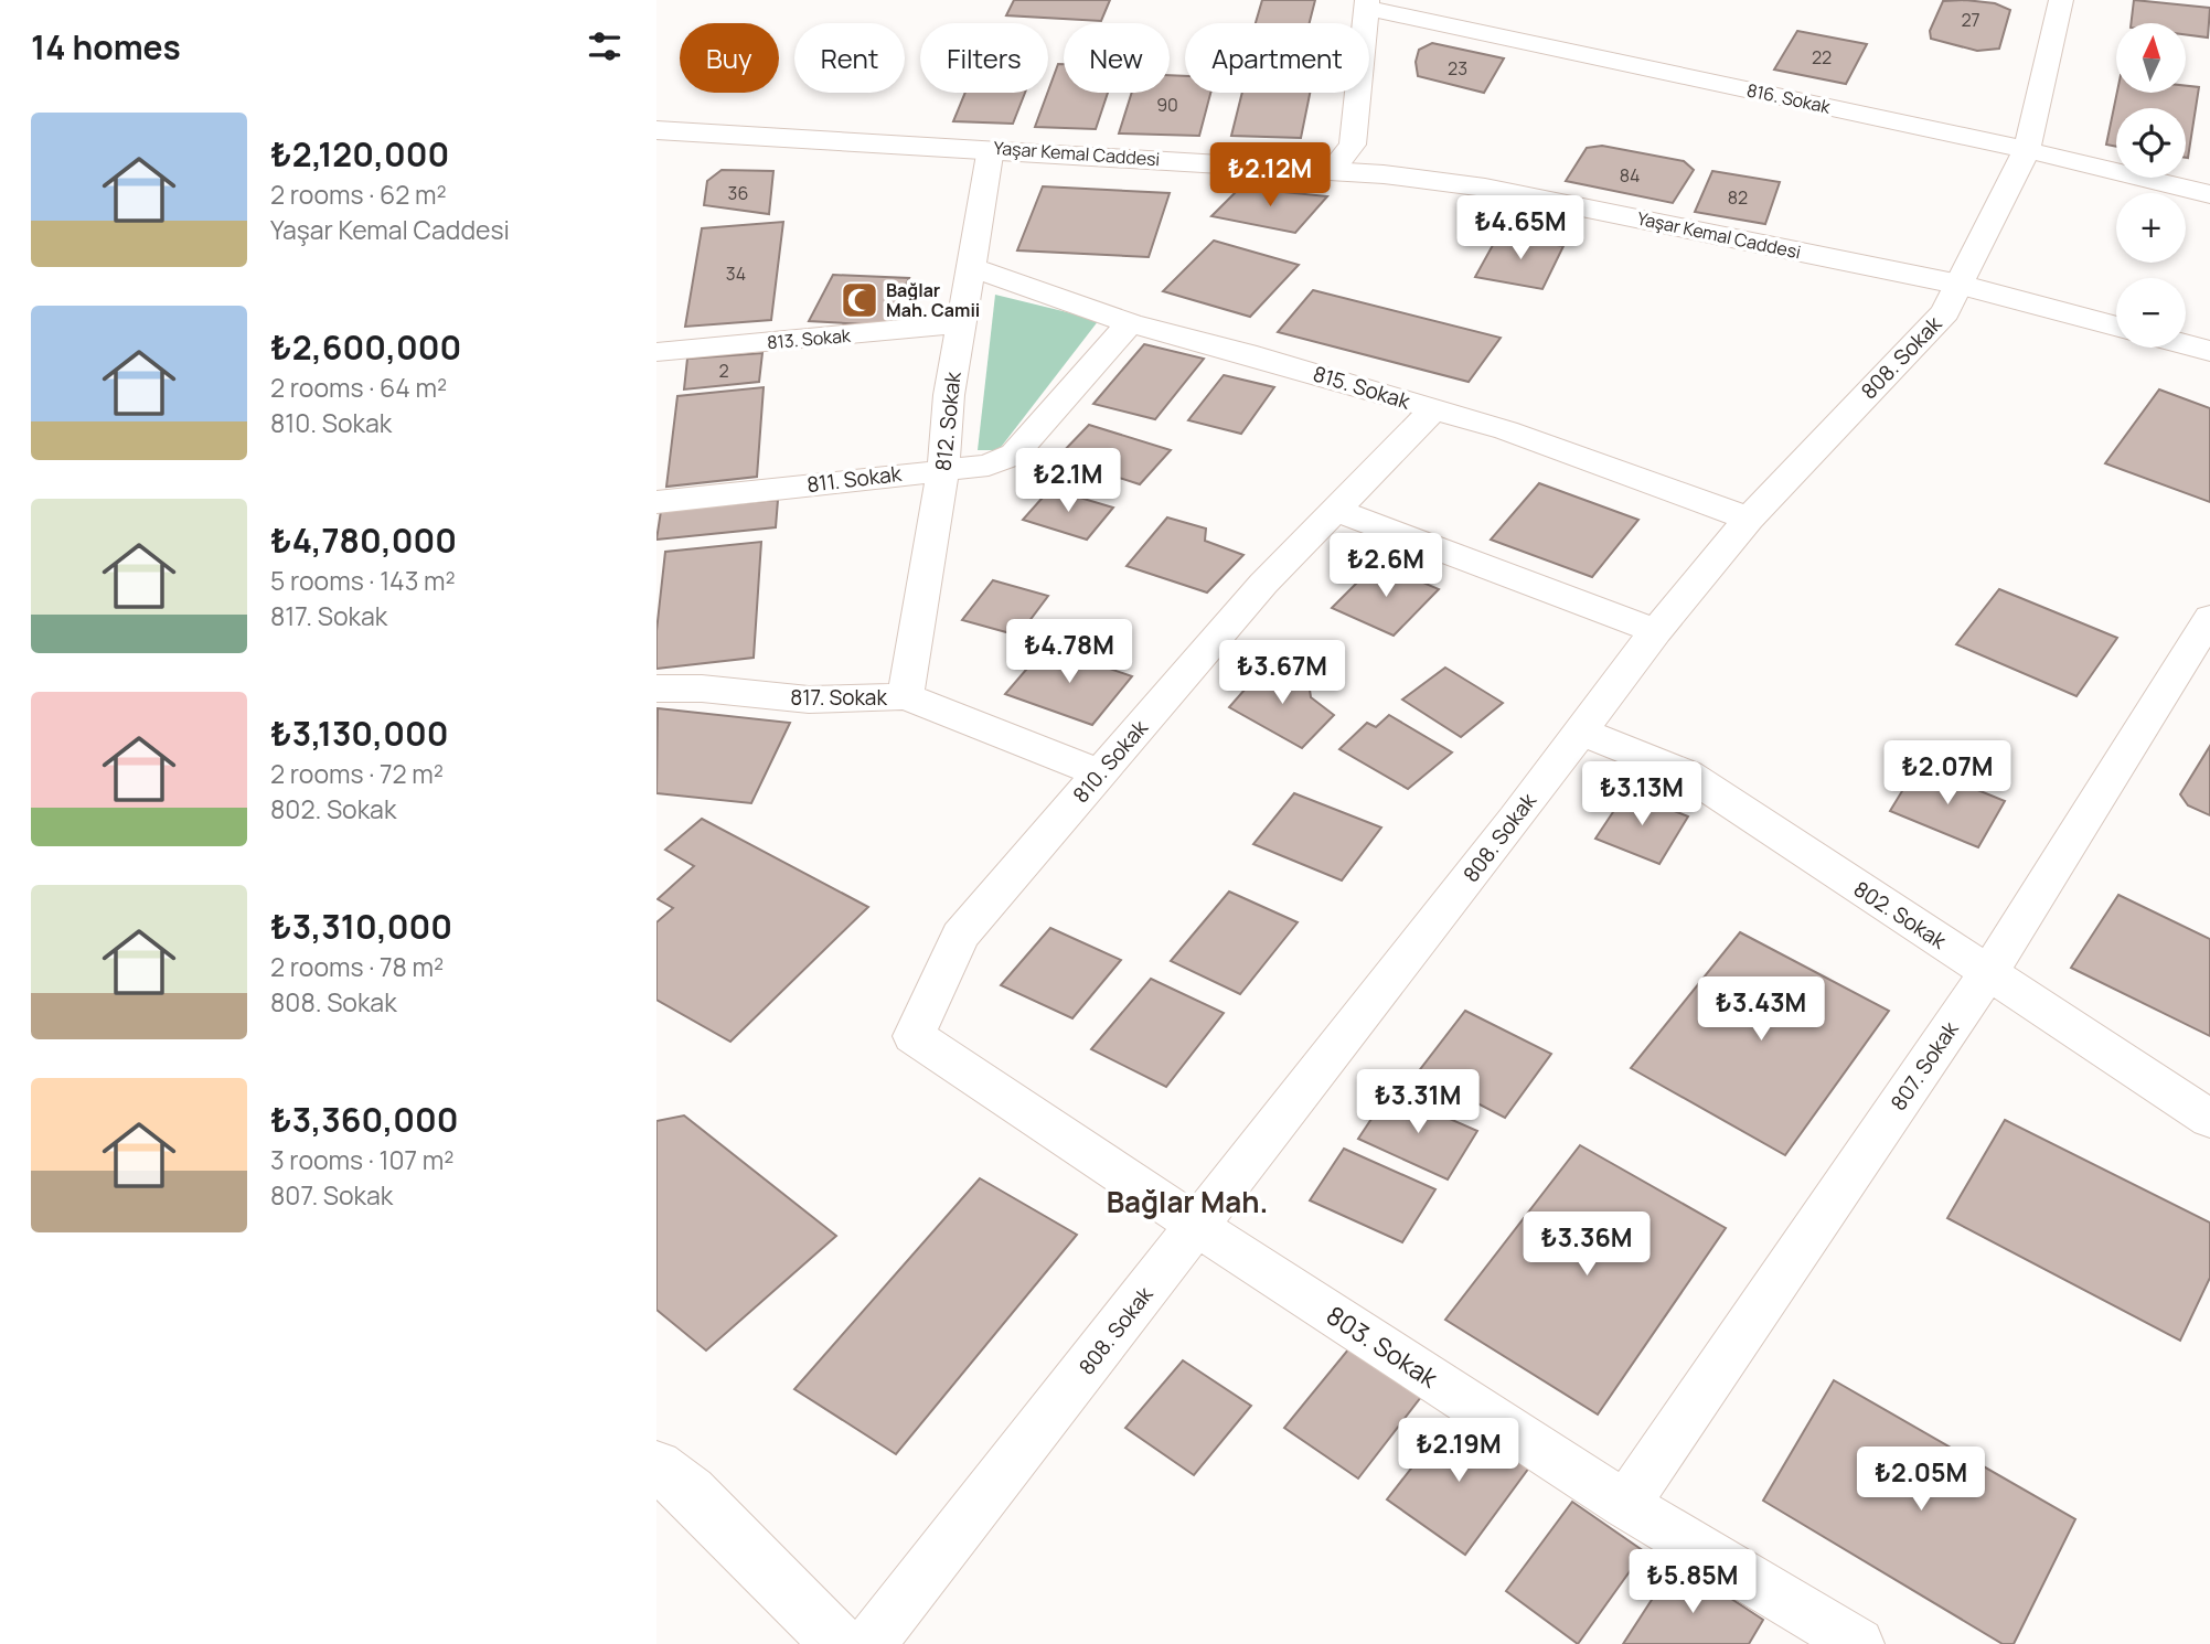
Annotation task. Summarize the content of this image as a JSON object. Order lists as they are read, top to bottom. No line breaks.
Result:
{"streets":{"street":["816. Sokak","Yaşar Kemal Caddesi","813. Sokak","808. Sokak","815. Sokak","812. Sokak","811. Sokak","817. Sokak","810. Sokak","802. Sokak","807. Sokak","803. Sokak"]},"crossings":[["816. Sokak","808. Sokak"],["Yaşar Kemal Caddesi","808. Sokak"],["Yaşar Kemal Caddesi","812. Sokak"],["813. Sokak","812. Sokak"],["808. Sokak","815. Sokak"],["808. Sokak","802. Sokak"],["808. Sokak","803. Sokak"],["815. Sokak","812. Sokak"],["815. Sokak","811. Sokak"],["815. Sokak","810. Sokak"],["812. Sokak","811. Sokak"],["812. Sokak","817. Sokak"],["817. Sokak","810. Sokak"],["810. Sokak","803. Sokak"],["802. Sokak","807. Sokak"],["807. Sokak","803. Sokak"]],"districts":["Bağlar Mah."],"places":{"mosque":["Bağlar Mah. Camii"]},"house_numbers":["27","22","23","90","84","36","82","34","2"],"north":"top","page":{"heading":"14 homes","map_buttons":["+","−"],"chip":["Buy","Rent","Filters","New","Apartment"],"list":[{"name":"₺2,120,000","note":"2 rooms · 62 m² · Yaşar Kemal Caddesi"},{"name":"₺2,600,000","note":"2 rooms · 64 m² · 810. Sokak"},{"name":"₺4,780,000","note":"5 rooms · 143 m² · 817. Sokak"},{"name":"₺3,130,000","note":"2 rooms · 72 m² · 802. Sokak"},{"name":"₺3,310,000","note":"2 rooms · 78 m² · 808. Sokak"},{"name":"₺3,360,000","note":"3 rooms · 107 m² · 807. Sokak"}],"price":["₺2.12M","₺4.65M","₺2.1M","₺2.6M","₺4.78M","₺3.67M","₺2.07M","₺3.13M","₺3.43M","₺3.31M","₺3.36M","₺2.19M","₺2.05M","₺5.85M"]}}
